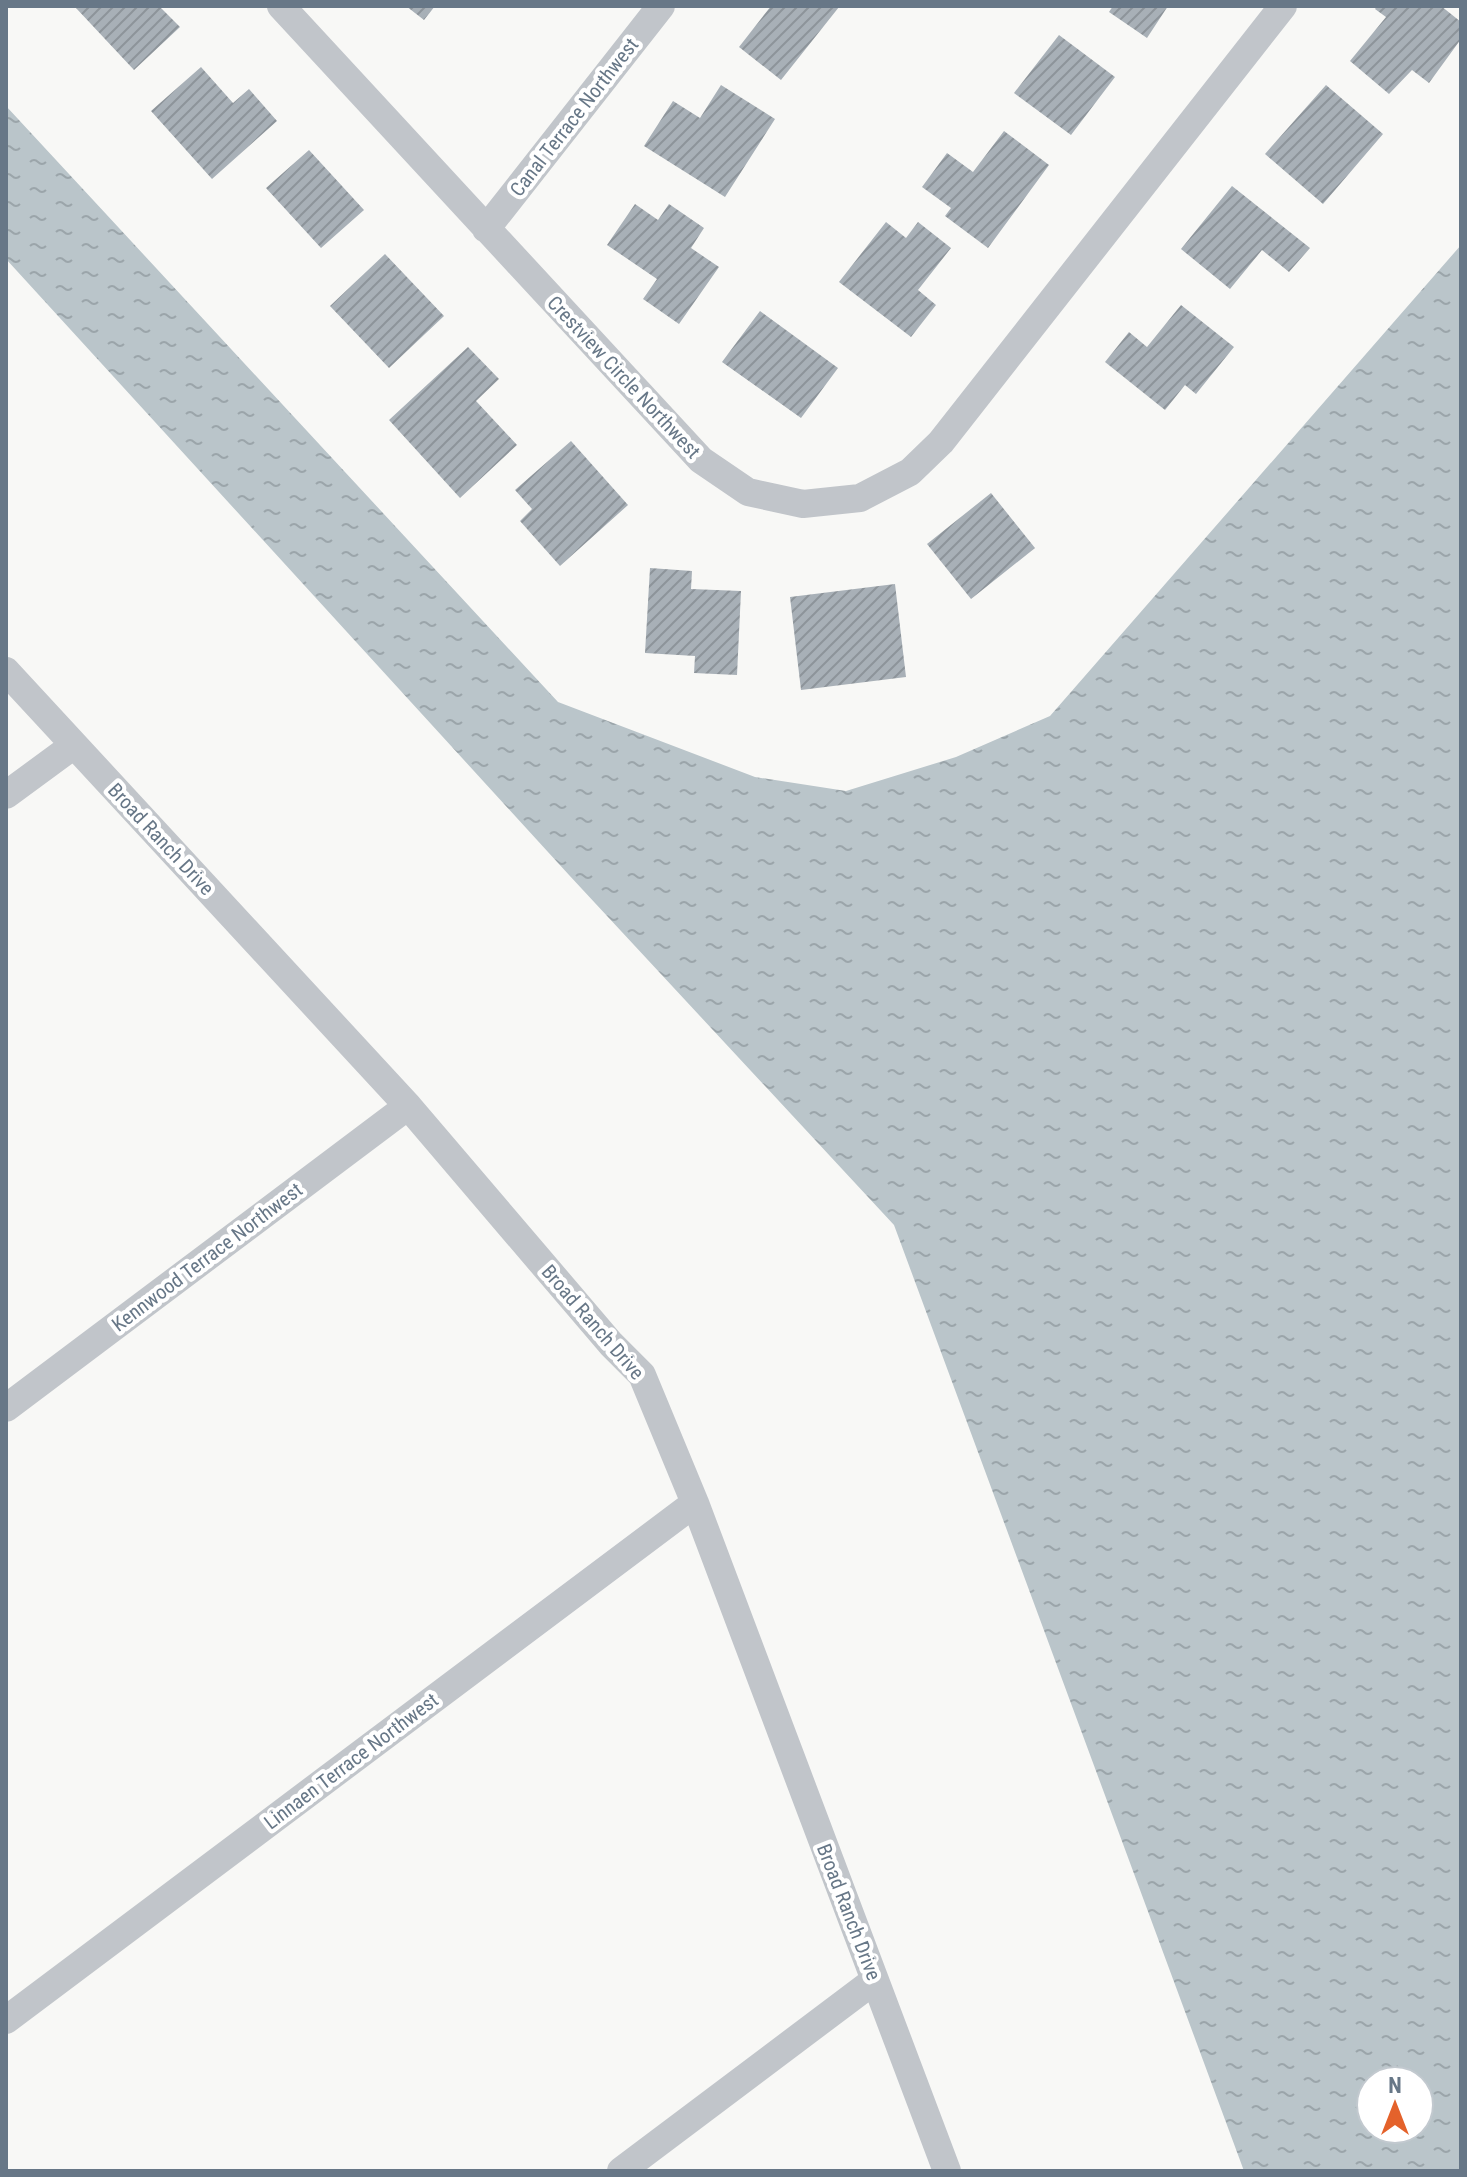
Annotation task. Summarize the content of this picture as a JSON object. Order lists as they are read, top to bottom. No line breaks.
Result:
{"streets":{"street":["Canal Terrace Northwest","Crestview Circle Northwest","Broad Ranch Drive","Kennwood Terrace Northwest","Linnaen Terrace Northwest"]},"crossings":[["Canal Terrace Northwest","Crestview Circle Northwest"],["Broad Ranch Drive","Kennwood Terrace Northwest"],["Broad Ranch Drive","Linnaen Terrace Northwest"]],"north":"top"}
